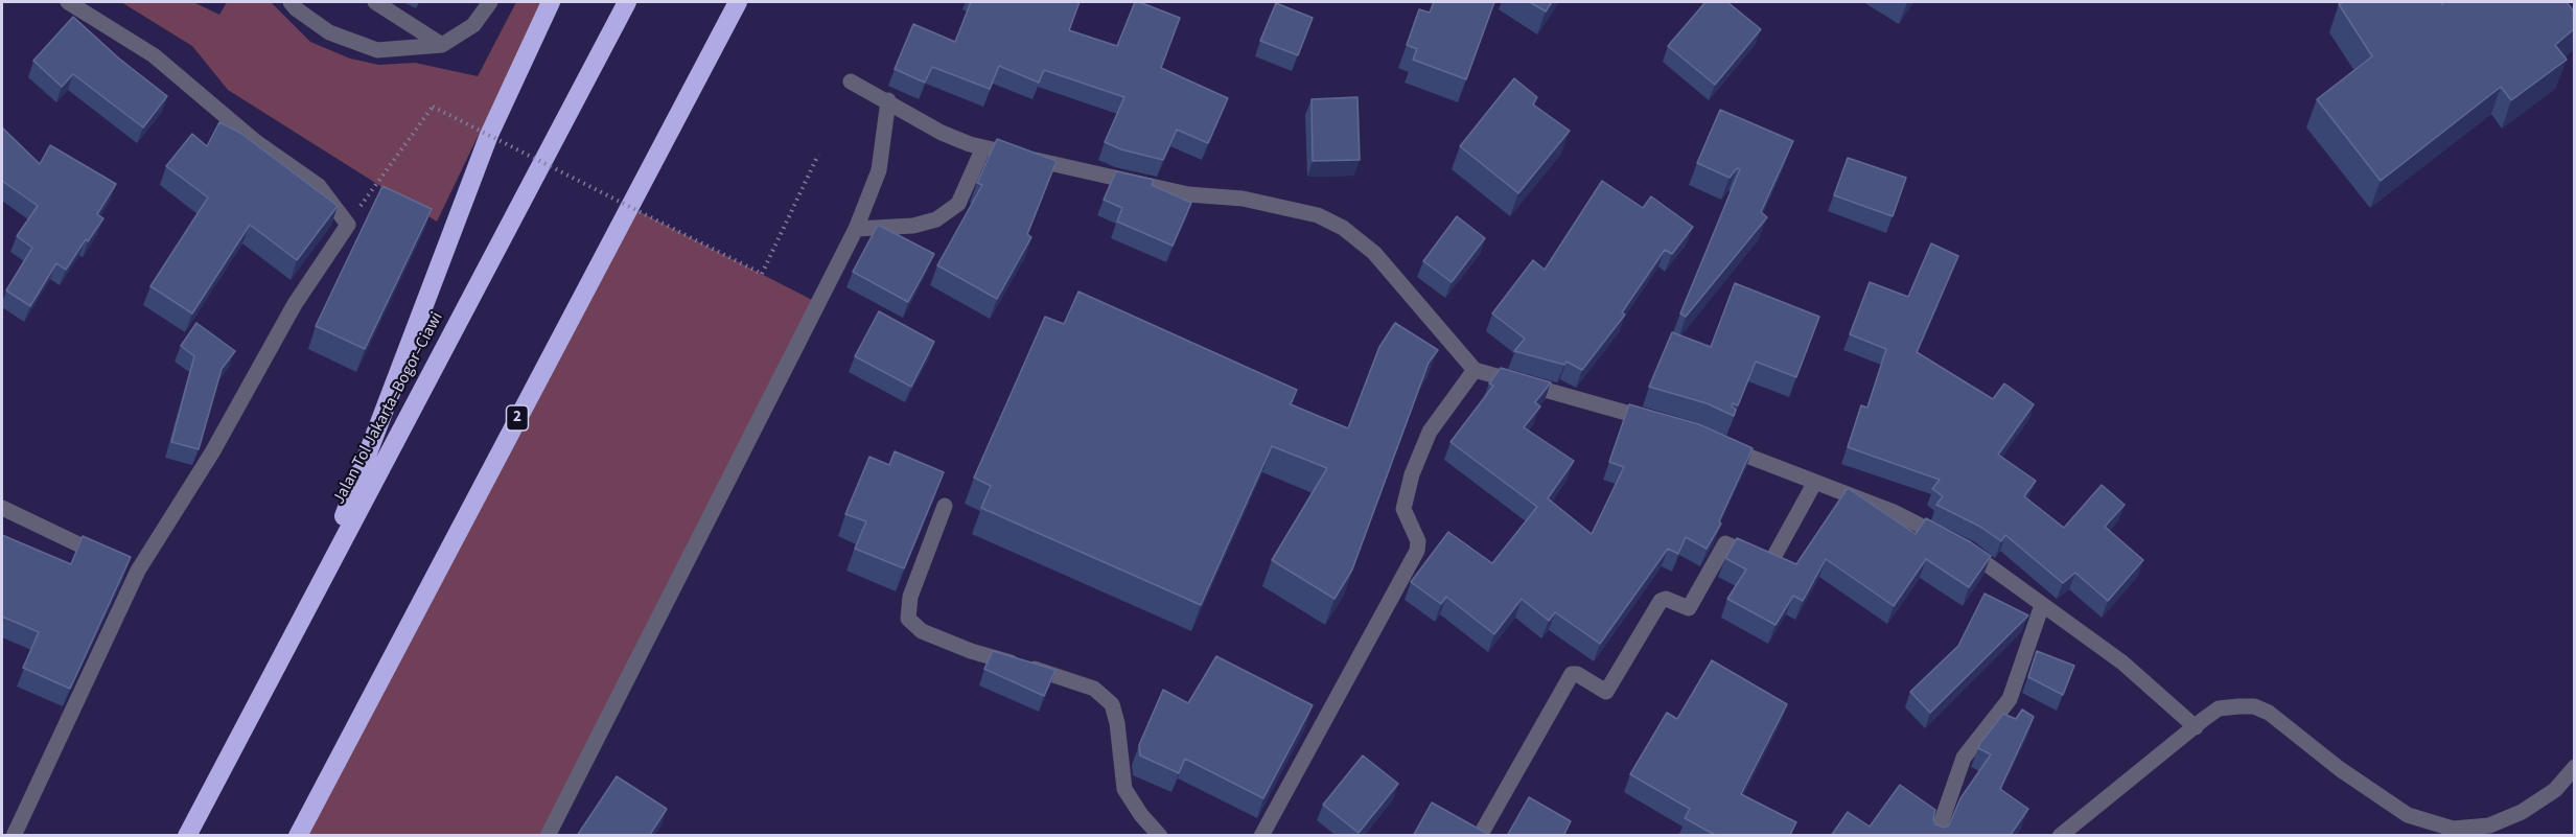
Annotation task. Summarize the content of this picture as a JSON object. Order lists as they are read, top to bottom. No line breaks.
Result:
{"streets":{"highway":["Jalan Tol Jakarta–Bogor–Ciawi","2"]}}
